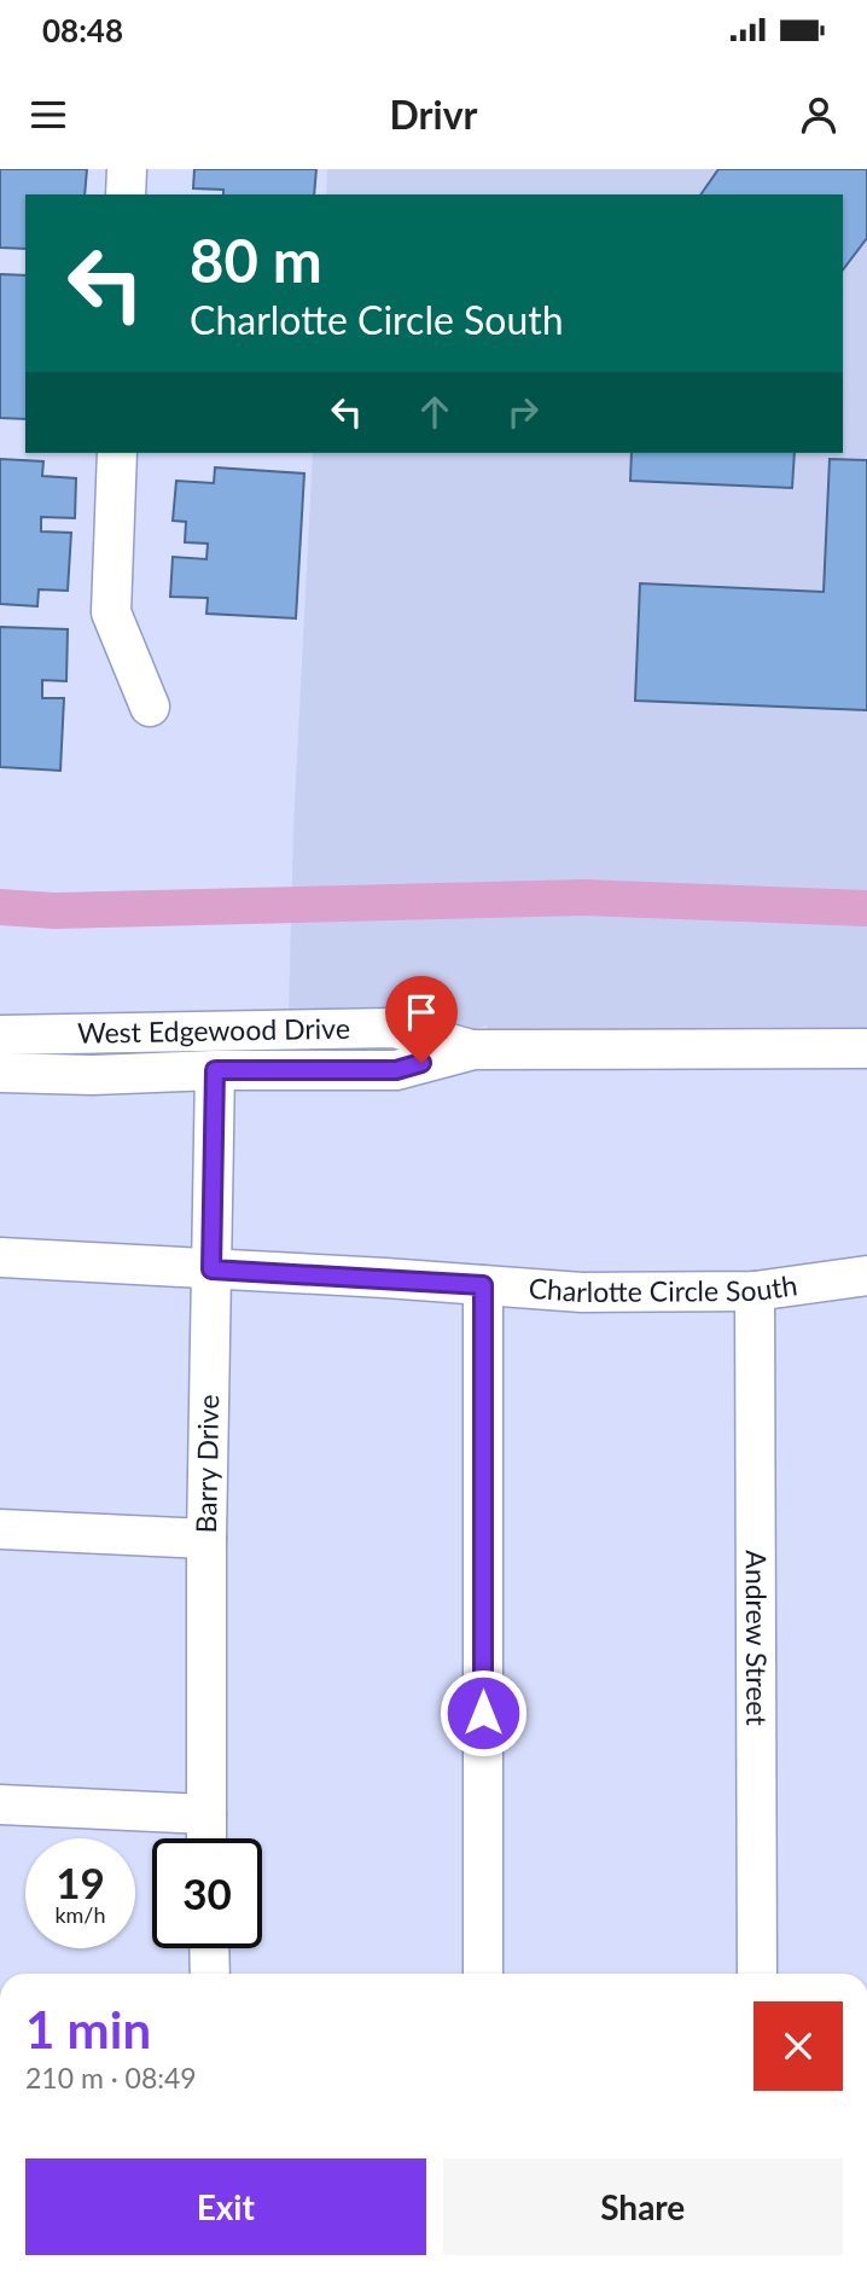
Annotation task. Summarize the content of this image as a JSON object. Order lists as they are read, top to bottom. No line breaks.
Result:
{"streets":{"street":["West Edgewood Drive","Charlotte Circle South","Barry Drive","Andrew Street"]},"crossings":[["West Edgewood Drive","Barry Drive"],["Charlotte Circle South","Barry Drive"],["Charlotte Circle South","Andrew Street"]],"page":{"status":"08:48","header":"Drivr","turn":["80 m","Charlotte Circle South"],"speed":"19 km/h","limit":"30","heading":["1 min","210 m · 08:49"],"buttons":["Exit","Share"]}}
